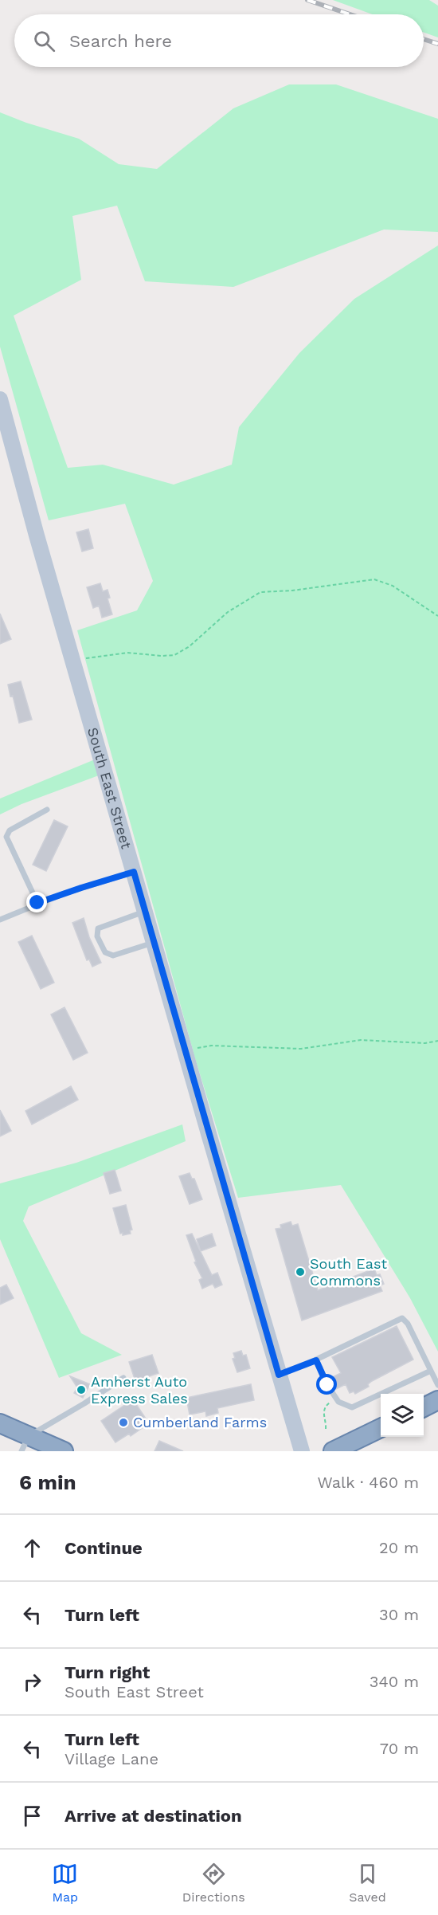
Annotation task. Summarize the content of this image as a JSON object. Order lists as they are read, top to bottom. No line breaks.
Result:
{"streets":{"main road":["South East Street"]},"places":["South East Commons","Amherst Auto Express Sales","Cumberland Farms"],"page":{"search":"Search here","heading":["6 min","Walk · 460 m"],"list":[["Continue","20 m"],["Turn left","30 m"],["Turn right","South East Street","340 m"],["Turn left","Village Lane","70 m"],"Arrive at destination"],"nav":["Map","Directions","Saved"]}}
